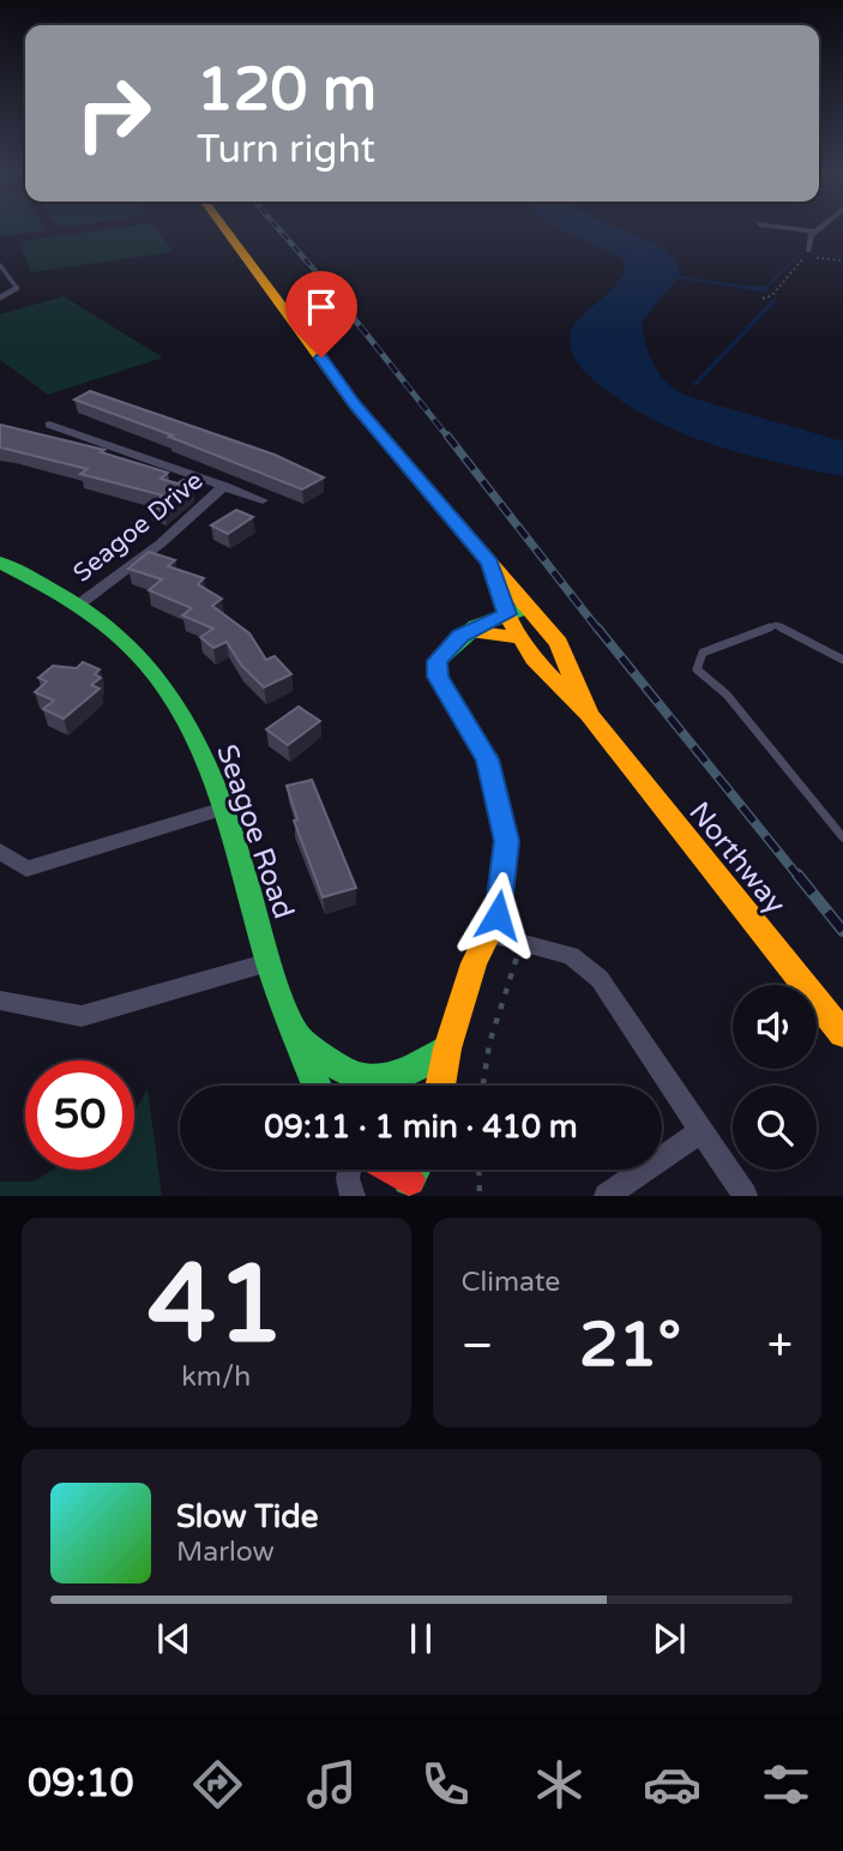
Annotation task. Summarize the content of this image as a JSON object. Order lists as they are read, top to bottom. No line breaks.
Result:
{"streets":{"main road":["Seagoe Road","Northway"],"street":["Seagoe Drive"]},"crossings":[["Seagoe Drive","Seagoe Road"]],"page":{"turn":["120 m","Turn right"],"limit":"50","trip":"09:11 · 1 min · 410 m","tile":[["41","km/h"],"Climate"],"heat":["−","21°","+"],"song":["Slow Tide","Marlow"],"tabs":"09:10"}}
